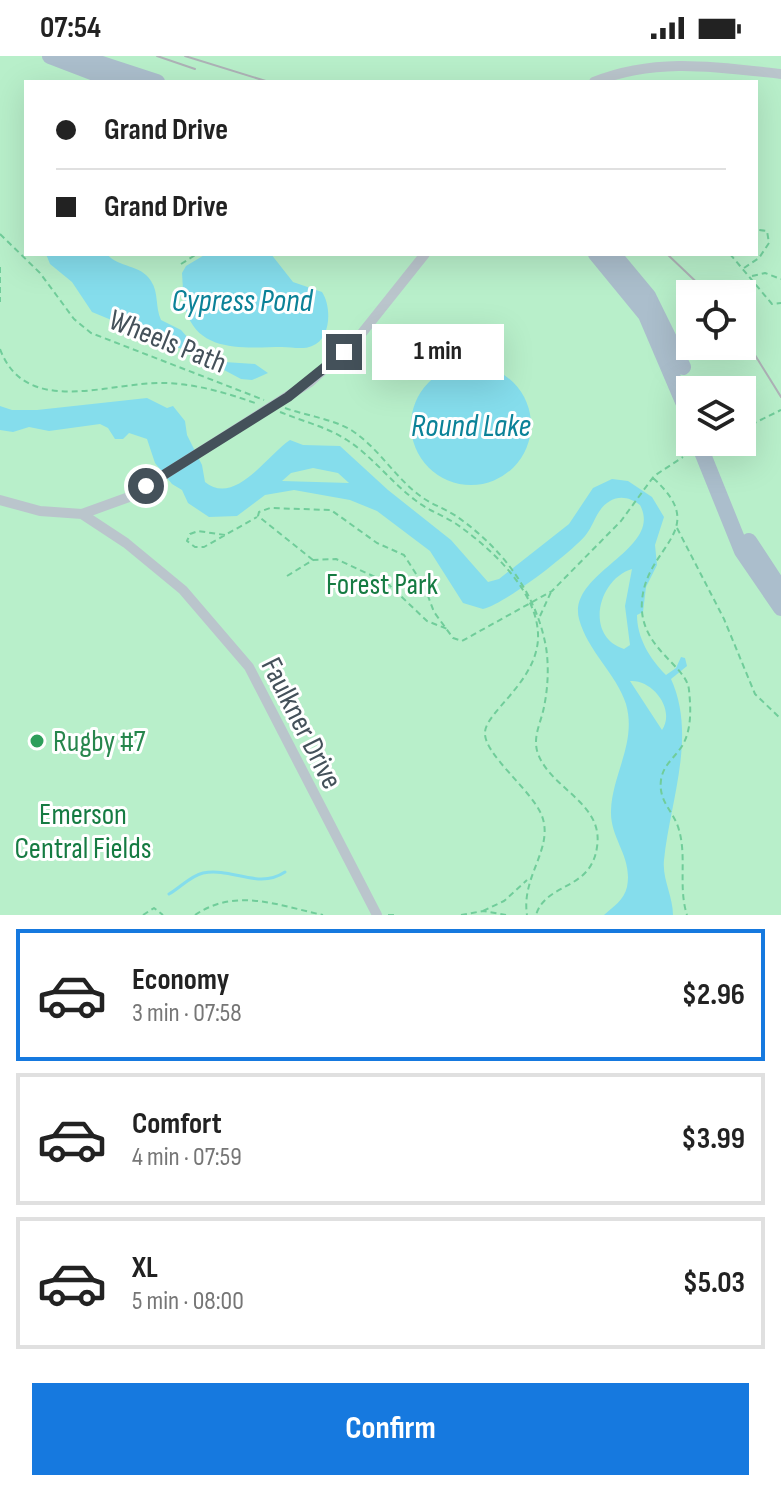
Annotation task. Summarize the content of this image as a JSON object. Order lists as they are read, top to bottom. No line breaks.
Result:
{"streets":{"street":["Faulkner Drive"],"path":["Wheels Path"]},"water":["Cypress Pond","Round Lake"],"parks":["Forest Park","Emerson Central Fields"],"places":["Rugby #7"],"page":{"status":"07:54","banner":["Grand Drive","Grand Drive"],"bubble":"1 min","list":[{"name":"Economy","note":"3 min · 07:58","value":"$2.96"},{"name":"Comfort","note":"4 min · 07:59","value":"$3.99"},{"name":"XL","note":"5 min · 08:00","value":"$5.03"}],"buttons":"Confirm"}}
